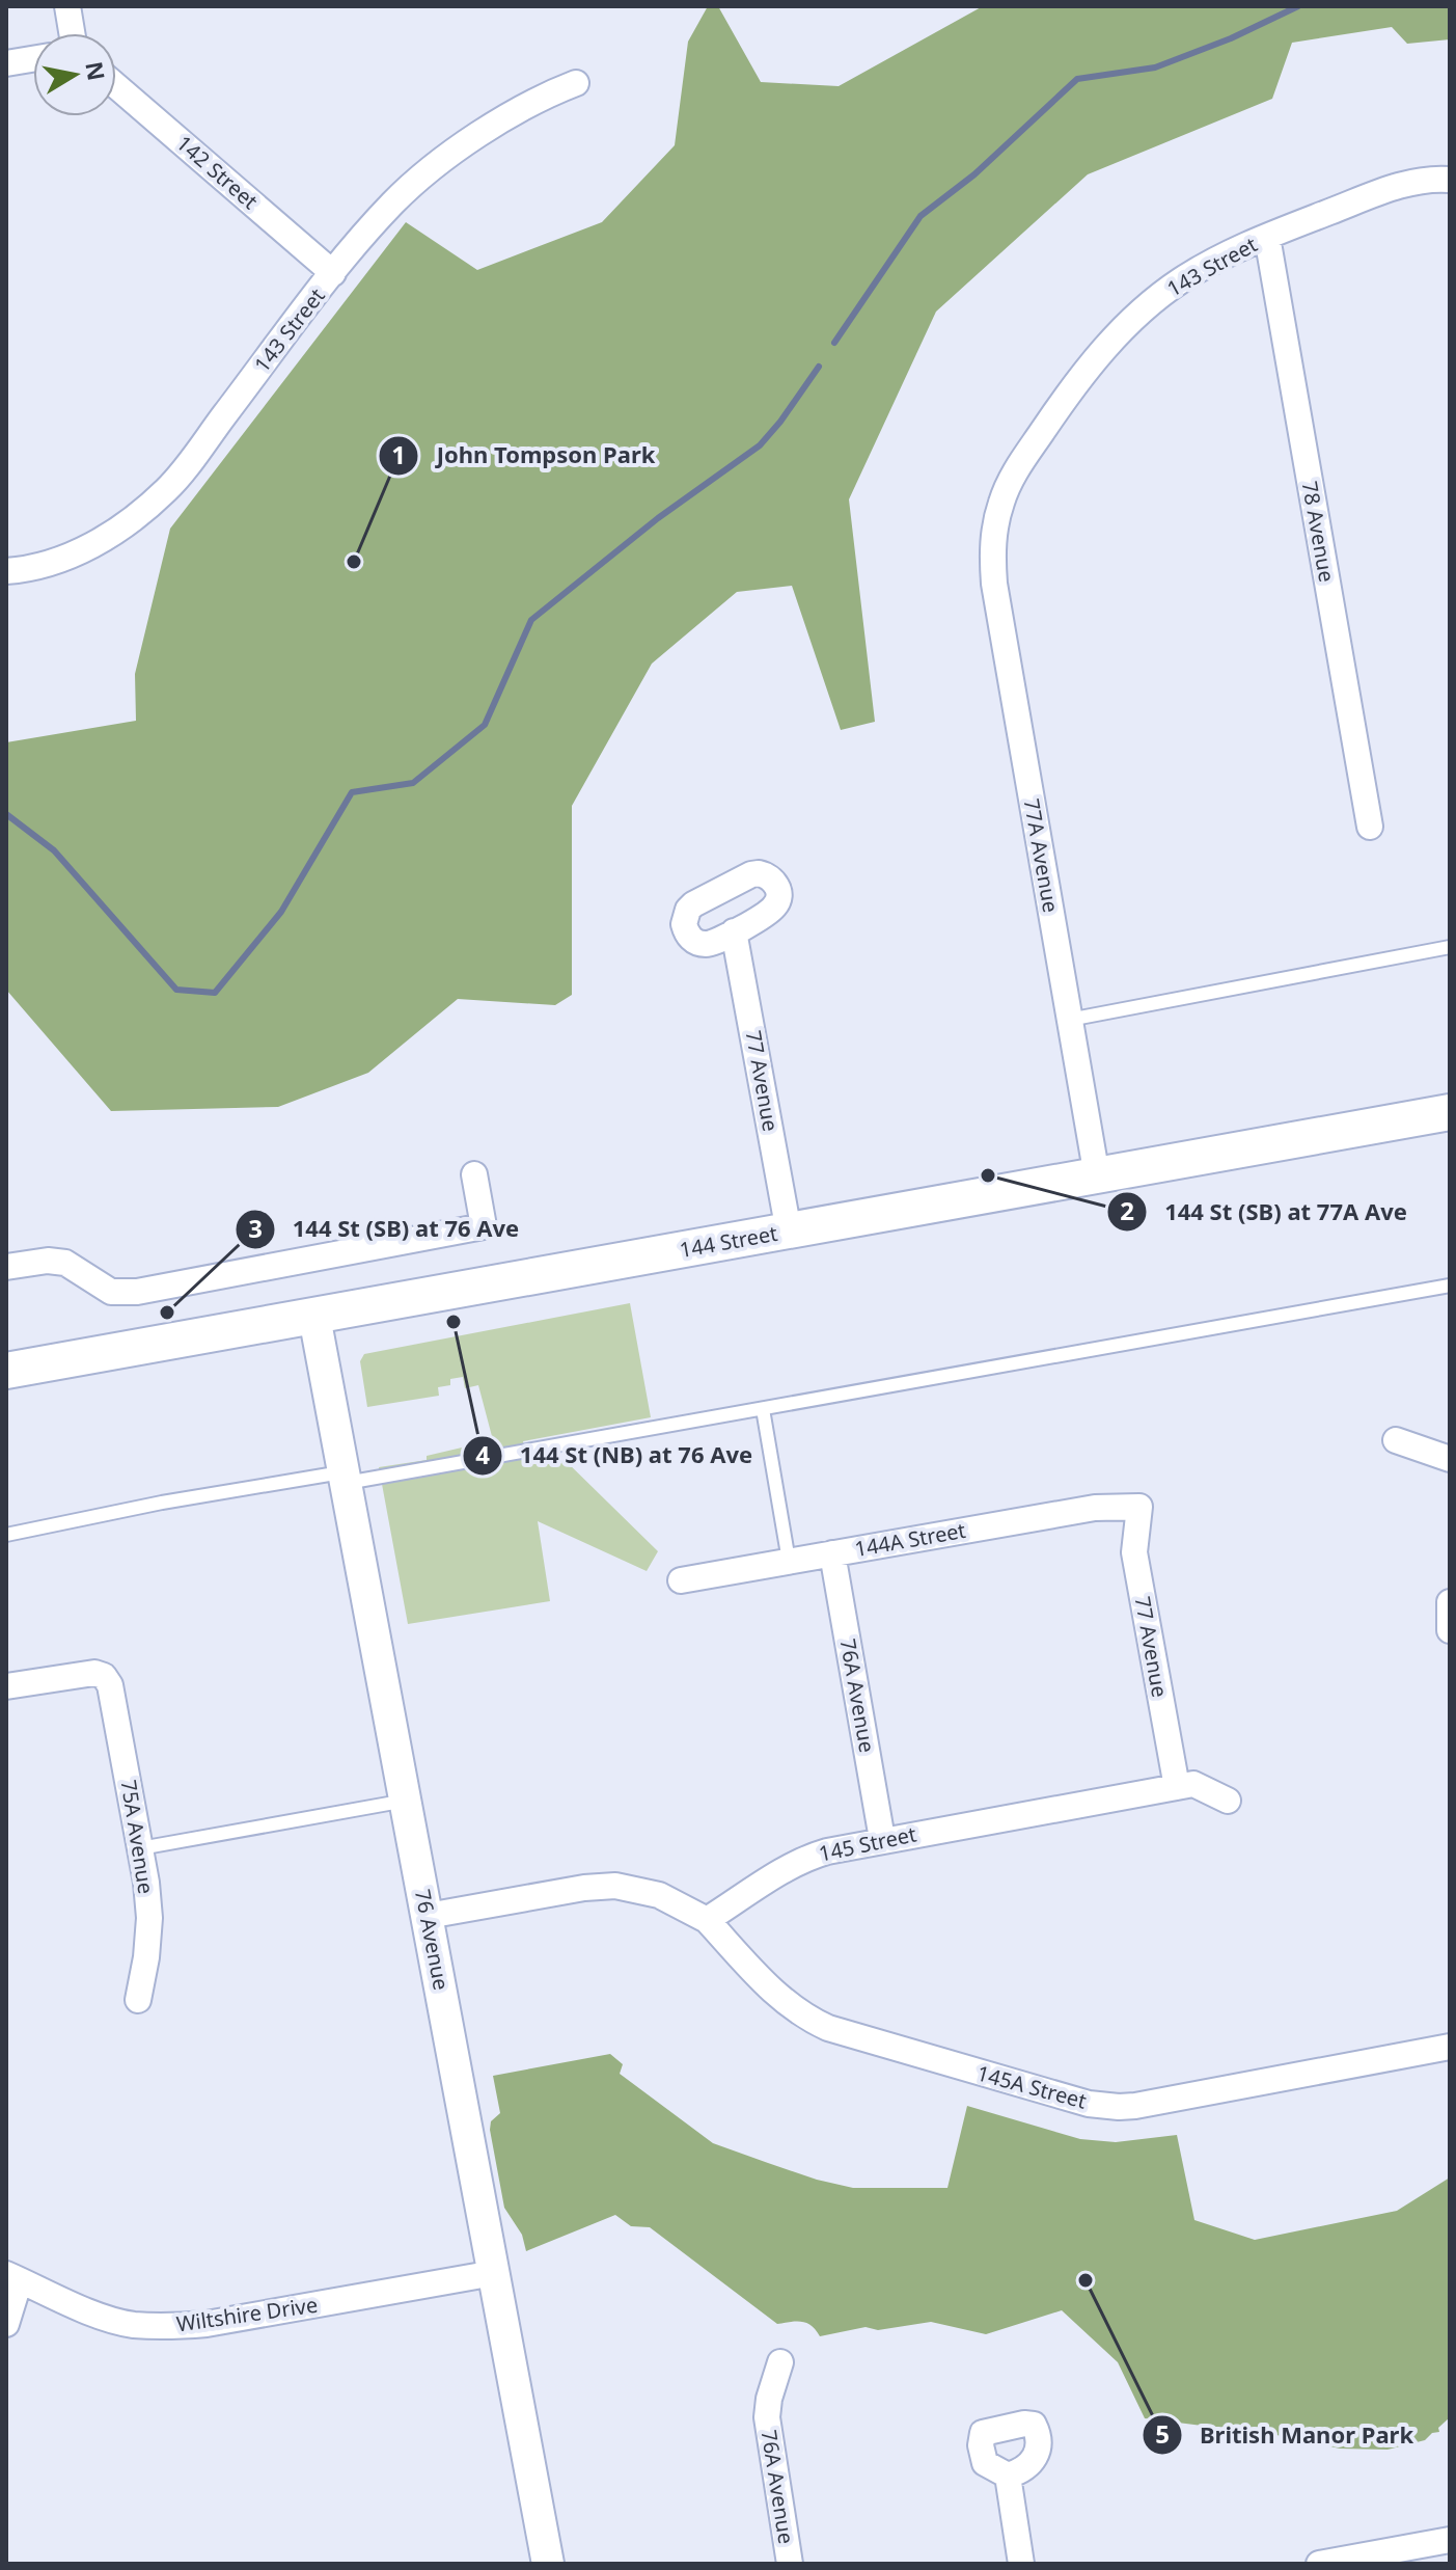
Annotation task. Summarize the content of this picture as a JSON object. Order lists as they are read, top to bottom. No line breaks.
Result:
{"streets":{"main road":["144 Street"],"street":["142 Street","143 Street","78 Avenue","77A Avenue","77 Avenue","144A Street","76A Avenue","75A Avenue","145 Street","76 Avenue","145A Street","Wiltshire Drive"]},"crossings":[["142 Street","143 Street"],["143 Street","78 Avenue"],["143 Street","77A Avenue"],["77A Avenue","144 Street"],["77 Avenue","144 Street"],["77 Avenue","144A Street"],["77 Avenue","145 Street"],["144 Street","76 Avenue"],["144A Street","76A Avenue"],["76A Avenue","145 Street"],["145 Street","145A Street"],["76 Avenue","Wiltshire Drive"]],"places":["John Tompson Park","144 St (SB) at 77A Ave","144 St (SB) at 76 Ave","144 St (NB) at 76 Ave","British Manor Park"],"north":"right"}
